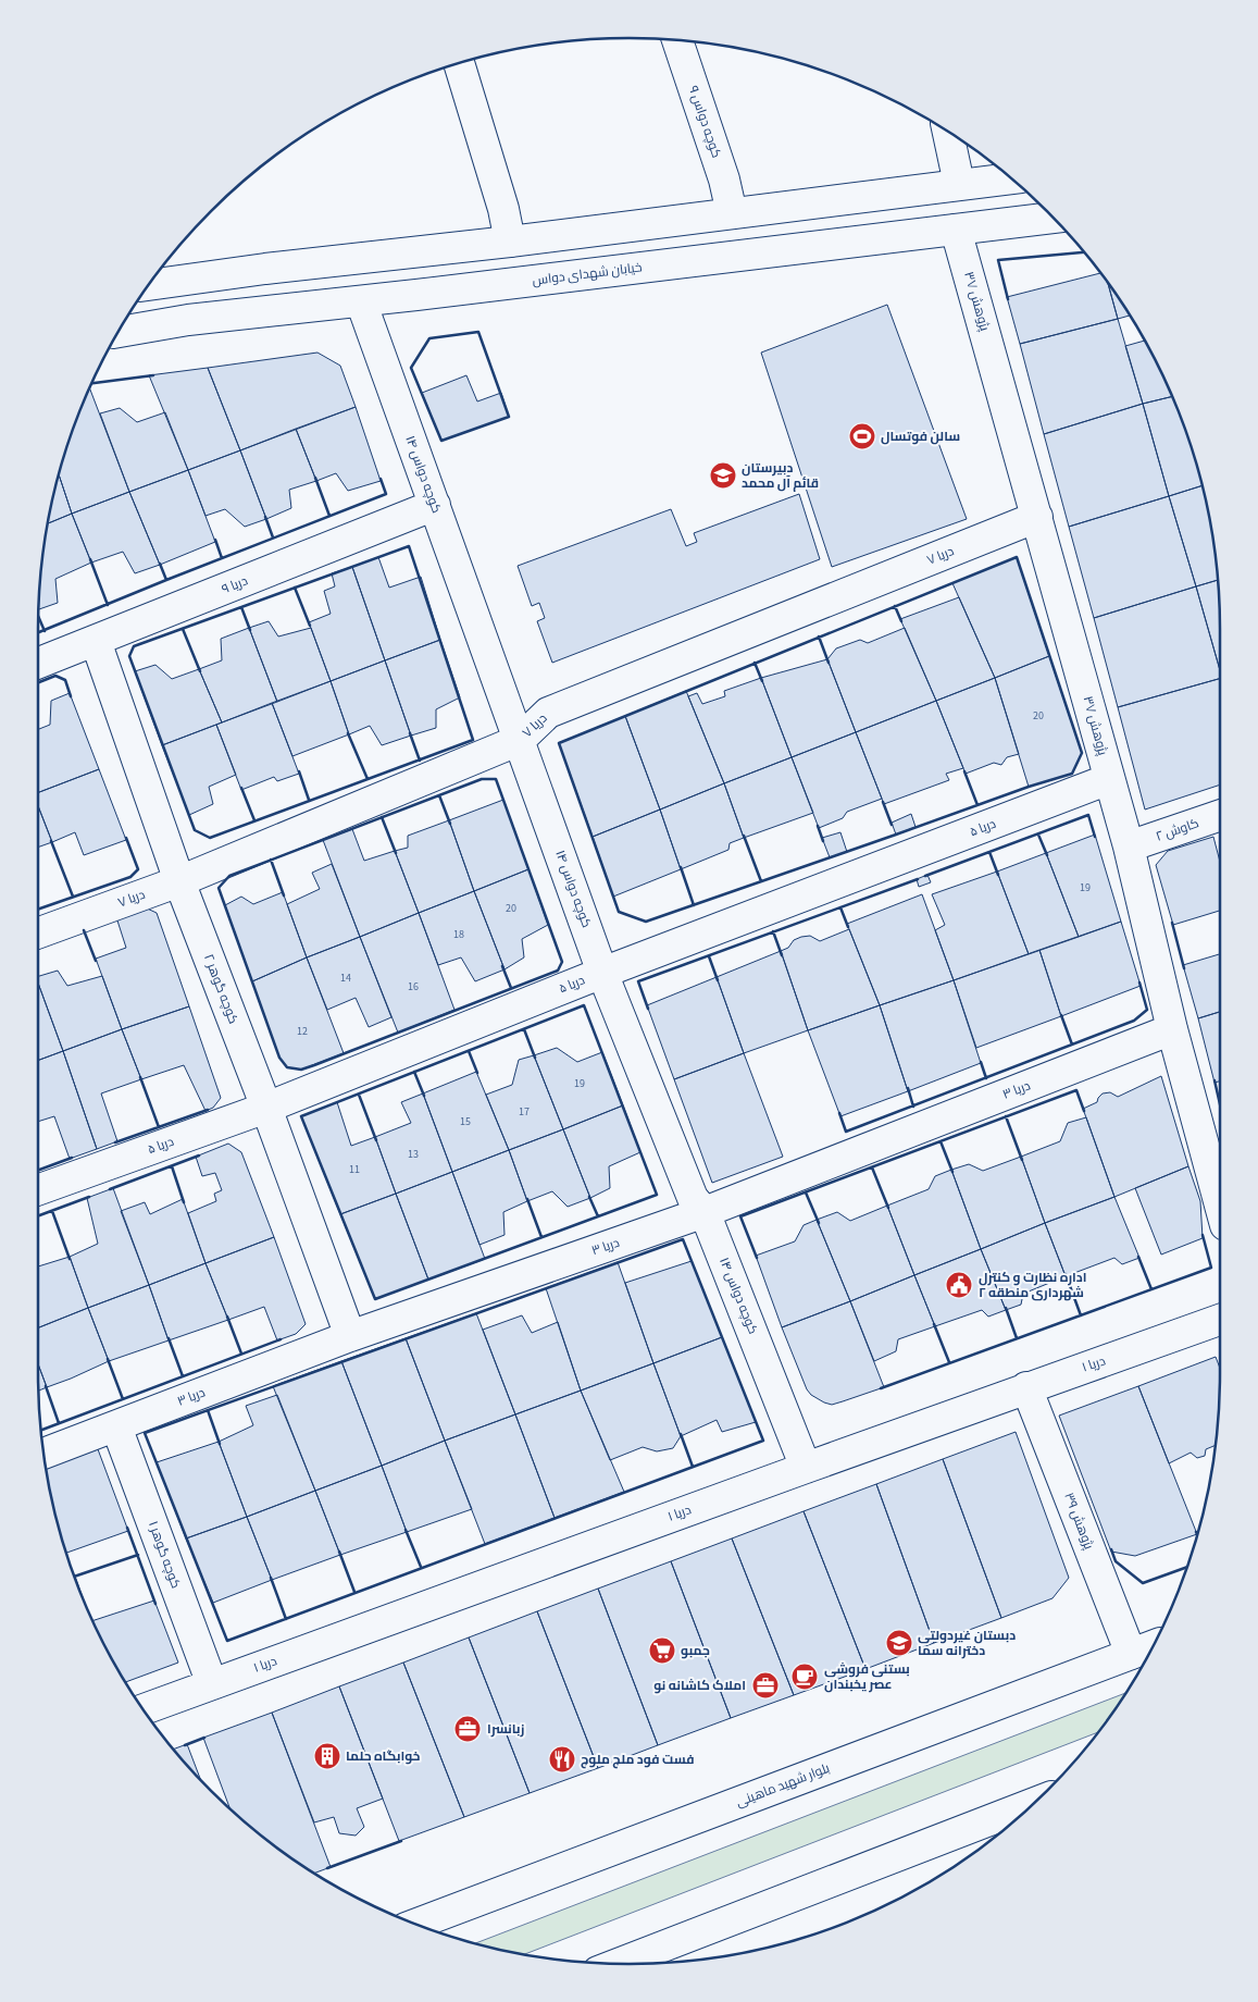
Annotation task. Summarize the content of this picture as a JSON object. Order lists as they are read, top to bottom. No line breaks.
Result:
{"streets":{"street":["کوچه دواس ۹","خیابان شهدای دواس","پژوهش ۳۷","کوچه دواس ۱۴","دریا ۷","دریا ۹","دریا ۵","کاوش ۲","کوچه گوهر ۲","دریا ۳","دریا ۱","پژوهش ۳۹","کوچه گوهر ۱","بلوار شهید ماهینی"]},"crossings":[["خیابان شهدای دواس","پژوهش ۳۷"],["خیابان شهدای دواس","کوچه دواس ۱۴"],["پژوهش ۳۷","دریا ۷"],["پژوهش ۳۷","دریا ۵"],["پژوهش ۳۷","کاوش ۲"],["پژوهش ۳۷","دریا ۳"],["کوچه دواس ۱۴","دریا ۷"],["کوچه دواس ۱۴","دریا ۹"],["کوچه دواس ۱۴","دریا ۵"],["کوچه دواس ۱۴","دریا ۳"],["کوچه دواس ۱۴","دریا ۱"],["دریا ۷","کوچه گوهر ۲"],["دریا ۹","کوچه گوهر ۲"],["دریا ۵","کوچه گوهر ۲"],["کوچه گوهر ۲","دریا ۳"],["دریا ۳","کوچه گوهر ۱"],["دریا ۱","پژوهش ۳۹"],["دریا ۱","کوچه گوهر ۱"],["پژوهش ۳۹","بلوار شهید ماهینی"]],"places":{"sports":["سالن فوتسال"],"school or university":["دبیرستان قائم آل محمد","دبستان غیردولتی دخترانه سما"],"public building":["اداره‌ نظارت و کنترل شهرداری منطقه ۲"],"supermarket":["جمبو"],"cafe":["بستنی فروشی عصر یخبندان"],"office":["املاک کاشانه نو","زبانسرا"],"building":["خوابگاه حلما"],"restaurant":["فست فود ملچ ملوچ"]},"house_numbers":["20","19","20","18","14","16","12","19","17","15","13","11"]}
